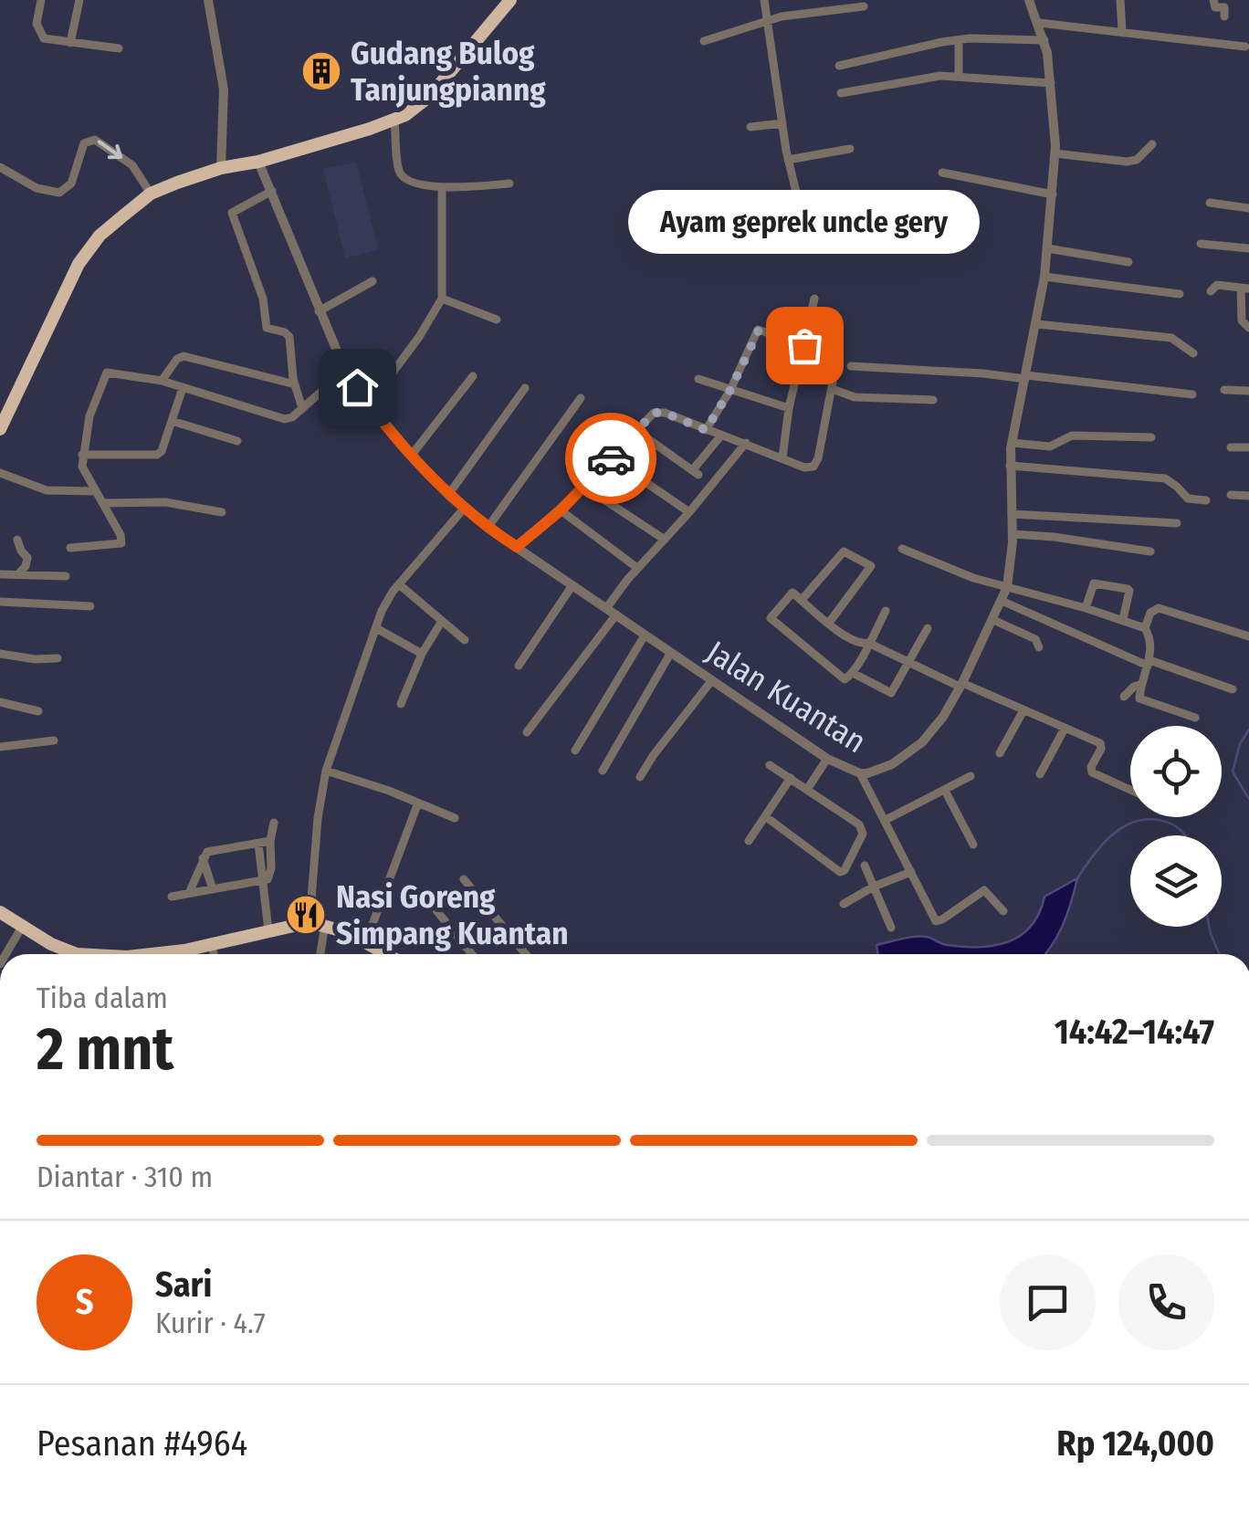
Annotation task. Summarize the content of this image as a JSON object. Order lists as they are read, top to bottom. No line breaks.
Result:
{"streets":{"street":["Jalan Kuantan"]},"places":{"building":["Gudang Bulog Tanjungpianng"],"other":["Ayam geprek uncle gery"],"restaurant":["Nasi Goreng Simpang Kuantan"]},"page":{"bubble":"Ayam geprek uncle gery","heading":["2 mnt","Tiba dalam","14:42–14:47"],"panel":["Sari","Kurir · 4.7","Pesanan #4964","Rp 124,000"],"bar":"Diantar · 310 m","round":"S"}}
